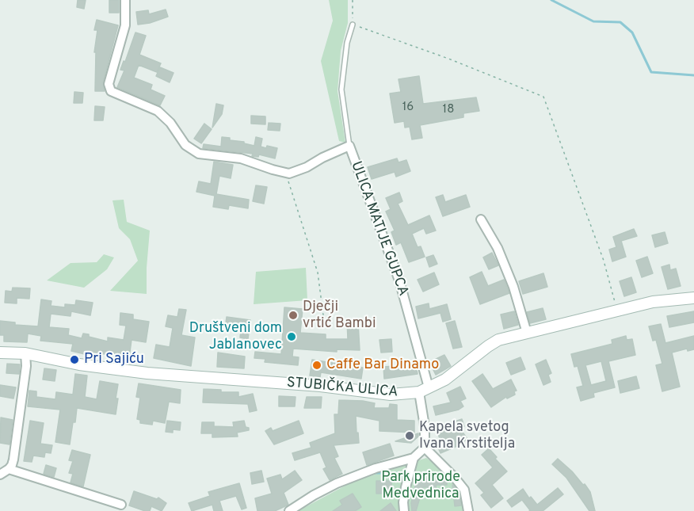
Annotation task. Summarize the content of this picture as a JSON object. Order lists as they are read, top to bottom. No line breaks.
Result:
{"streets":{"main road":["STUBIČKA ULICA"],"street":["ULICA MATIJE GUPCA"]},"crossings":[["ULICA MATIJE GUPCA","STUBIČKA ULICA"]],"parks":["Park prirode Medvednica"],"places":["Dječji vrtić Bambi","Društveni dom Jablanovec","Pri Sajiću","Caffe Bar Dinamo","Kapela svetog Ivana Krstitelja"],"house_numbers":["16","18"]}
